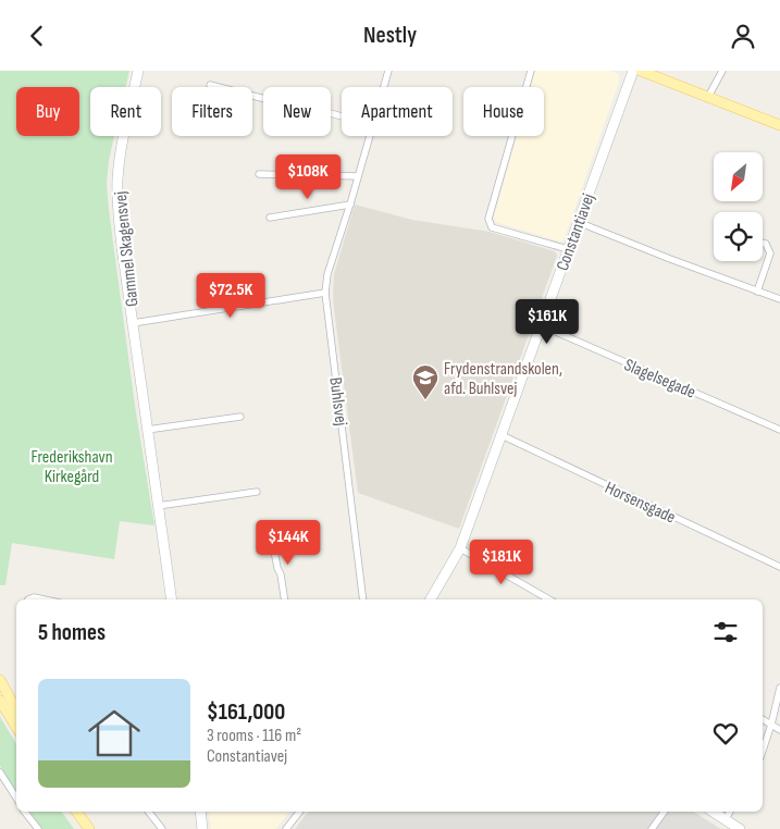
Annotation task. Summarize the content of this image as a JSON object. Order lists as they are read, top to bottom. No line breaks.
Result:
{"streets":{"street":["Constantiavej","Gammel Skagensvej","Slagelsegade","Buhlsvej","Horsensgade"]},"crossings":[["Constantiavej","Slagelsegade"],["Constantiavej","Horsensgade"]],"parks":["Frederikshavn Kirkegård"],"places":{"school or university":["Frydenstrandskolen, afd. Buhlsvej"]},"north":"bottom left","page":{"header":"Nestly","chip":["Buy","Rent","Filters","New","Apartment","House"],"price":["$108K","$72.5K","$161K","$144K","$181K"],"heading":"5 homes","list":[{"name":"$161,000","note":"3 rooms · 116 m² · Constantiavej"}]}}
